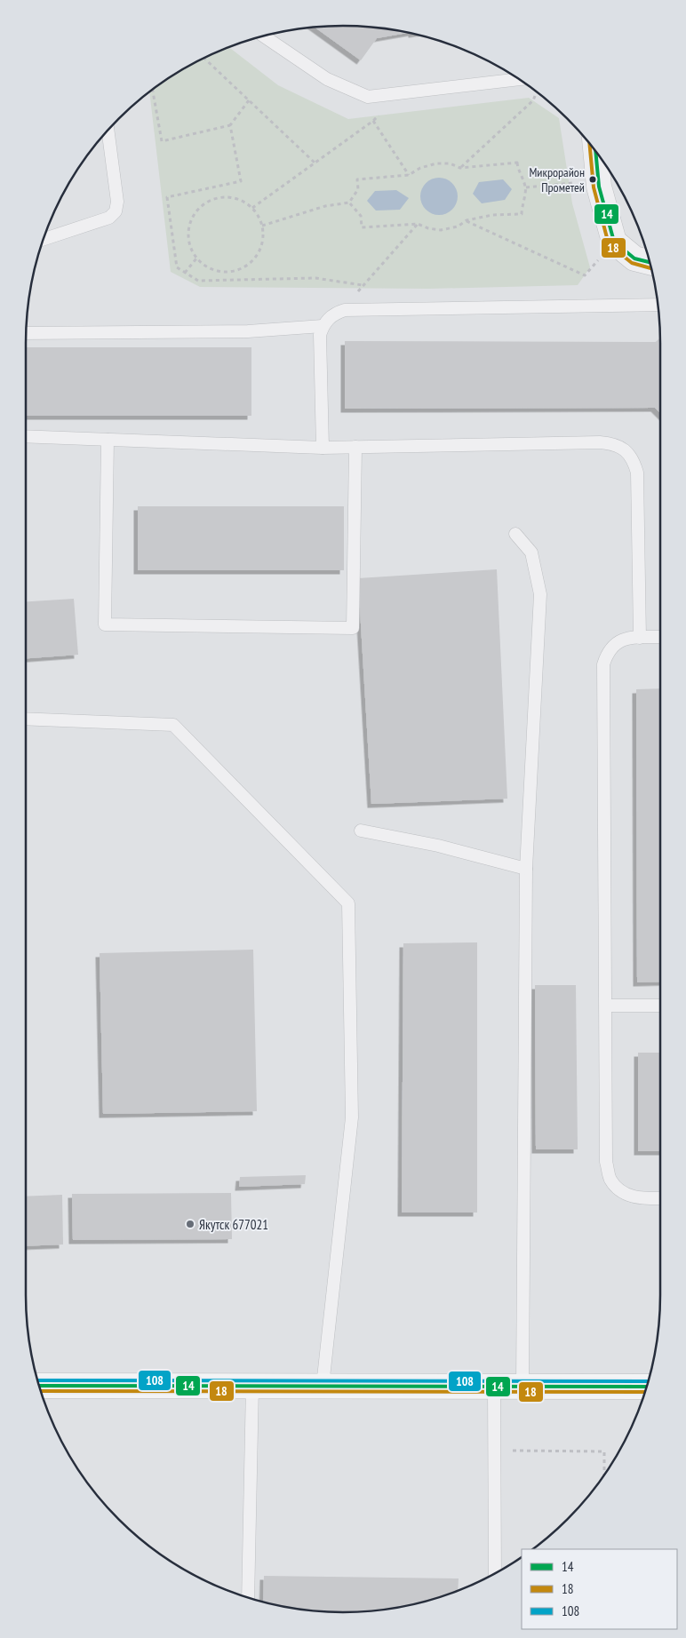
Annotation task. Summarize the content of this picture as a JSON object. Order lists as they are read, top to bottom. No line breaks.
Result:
{"places":["Микрорайон Прометей","Якутск 677021"],"lines":["transit line 18","transit line 14","transit line 108"],"legend":["14","18","108"]}
